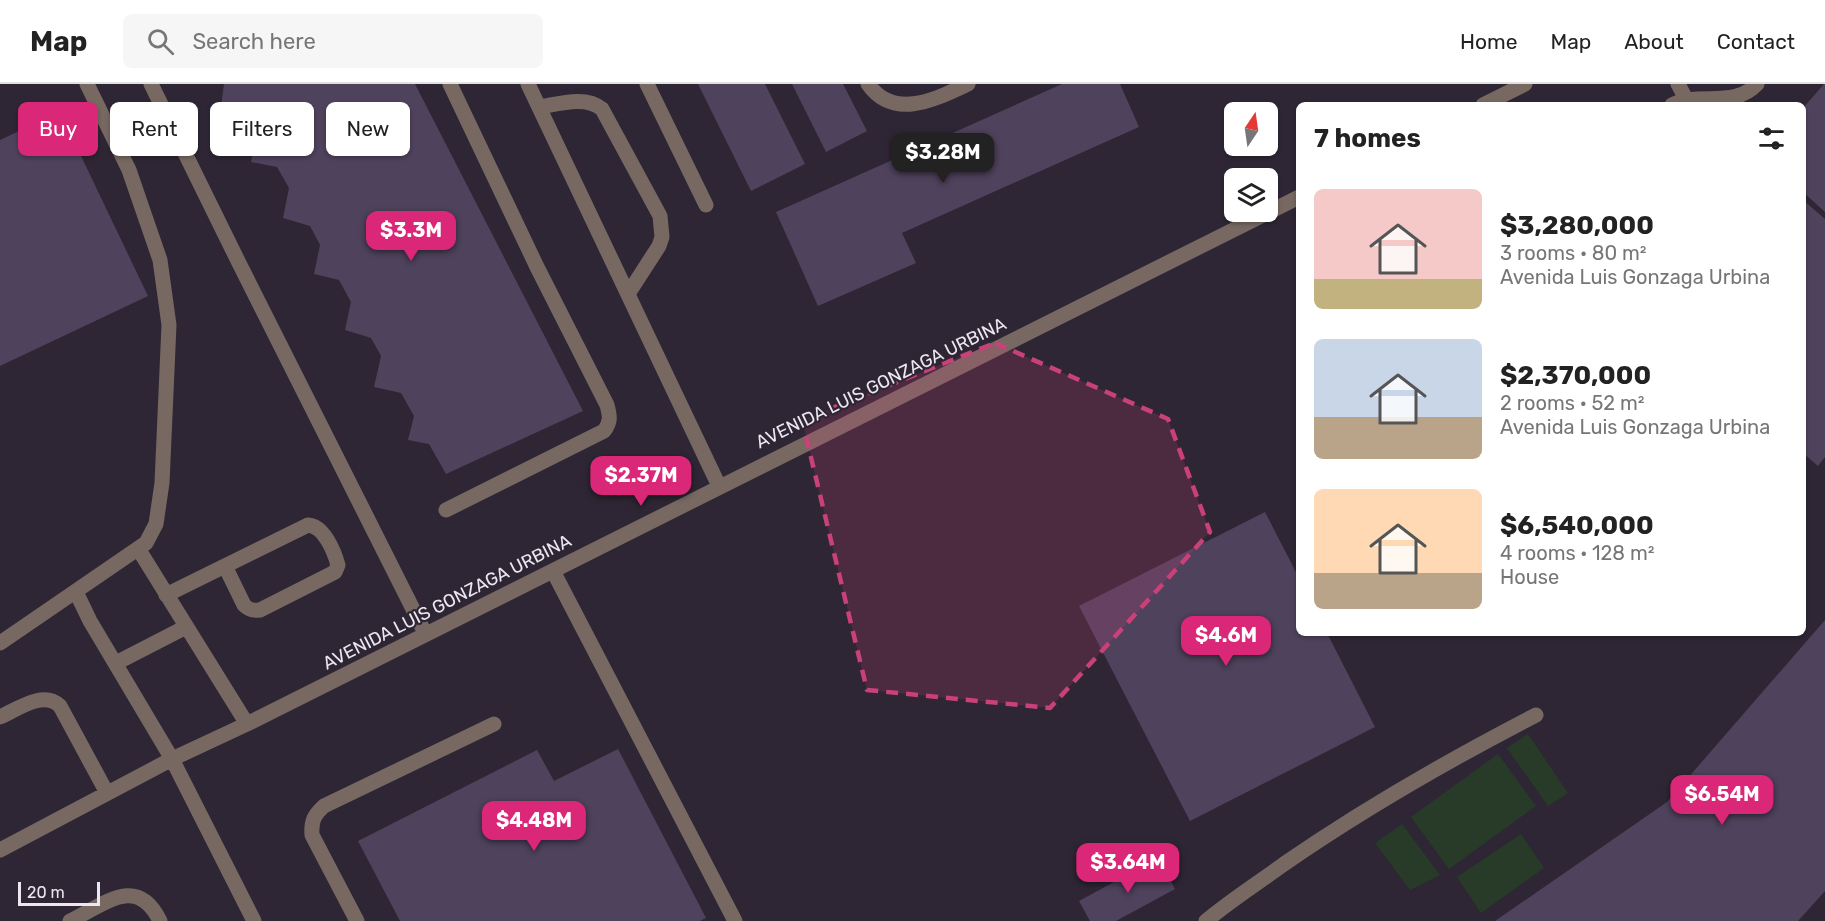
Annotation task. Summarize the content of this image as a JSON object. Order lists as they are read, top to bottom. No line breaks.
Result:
{"streets":{"street":["AVENIDA LUIS GONZAGA URBINA"]},"scale_bar":"20 m","north":"top","page":{"header":"Map","search":"Search here","nav":["Home","Map","About","Contact"],"chip":["Buy","Rent","Filters","New"],"heading":"7 homes","price":["$3.28M","$3.3M","$2.37M","$4.6M","$6.54M","$4.48M","$3.64M"],"list":[{"name":"$3,280,000","note":"3 rooms · 80 m² · Avenida Luis Gonzaga Urbina"},{"name":"$2,370,000","note":"2 rooms · 52 m² · Avenida Luis Gonzaga Urbina"},{"name":"$6,540,000","note":"4 rooms · 128 m² · House"}],"scale":"20 m"}}
